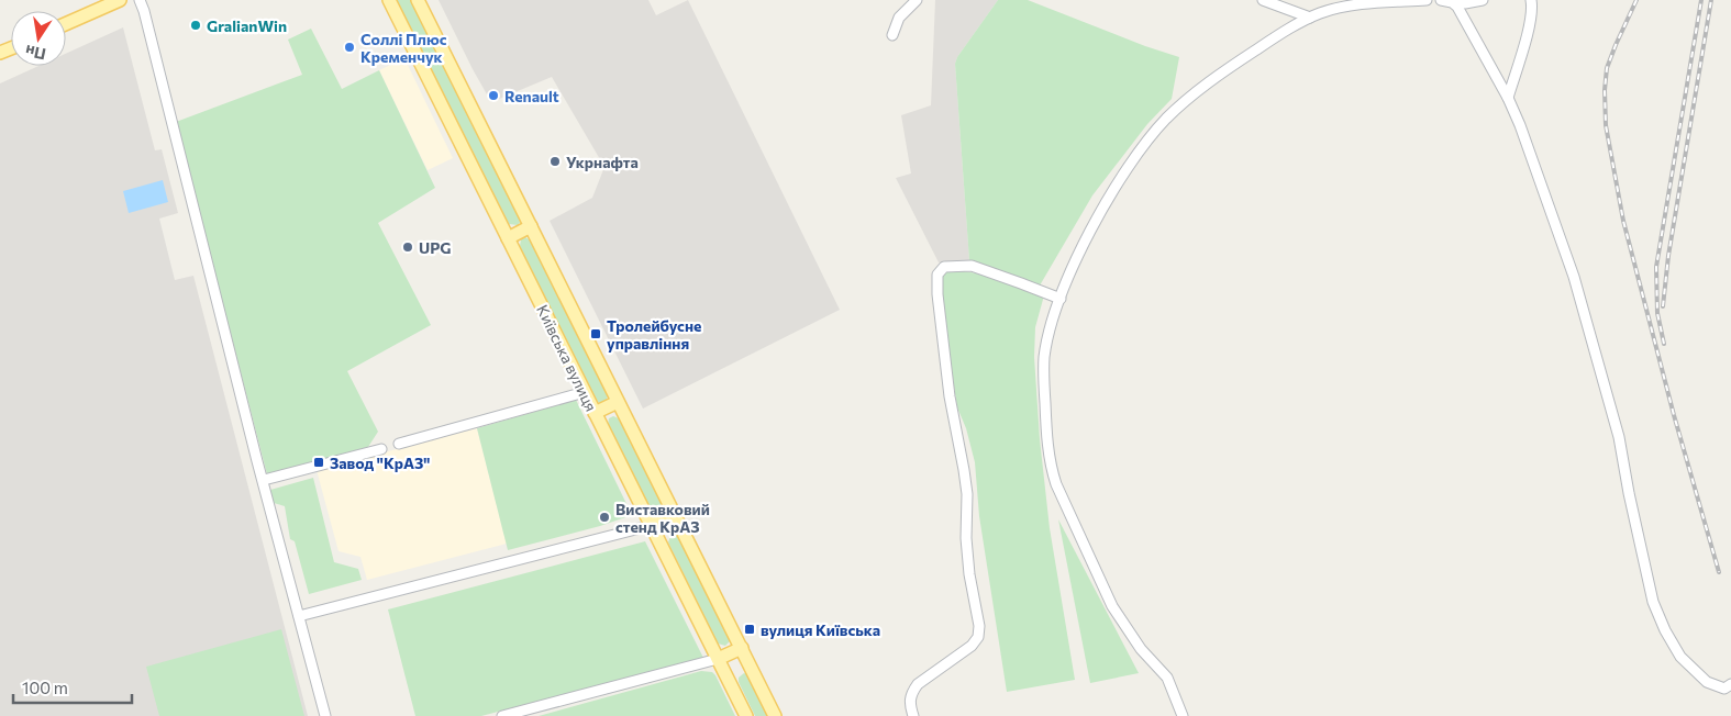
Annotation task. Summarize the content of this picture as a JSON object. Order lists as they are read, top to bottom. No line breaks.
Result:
{"streets":{"main road":["Київська вулиця"]},"places":{"other":["GralianWin","Соллі Плюс Кременчук","Renault","Укрнафта","UPG","Виставковий стенд КрАЗ"],"transit":["Тролейбусне управління","Завод \"КрАЗ\"","вулиця Київська"]},"scale_bar":"100 m","north":"bottom"}
